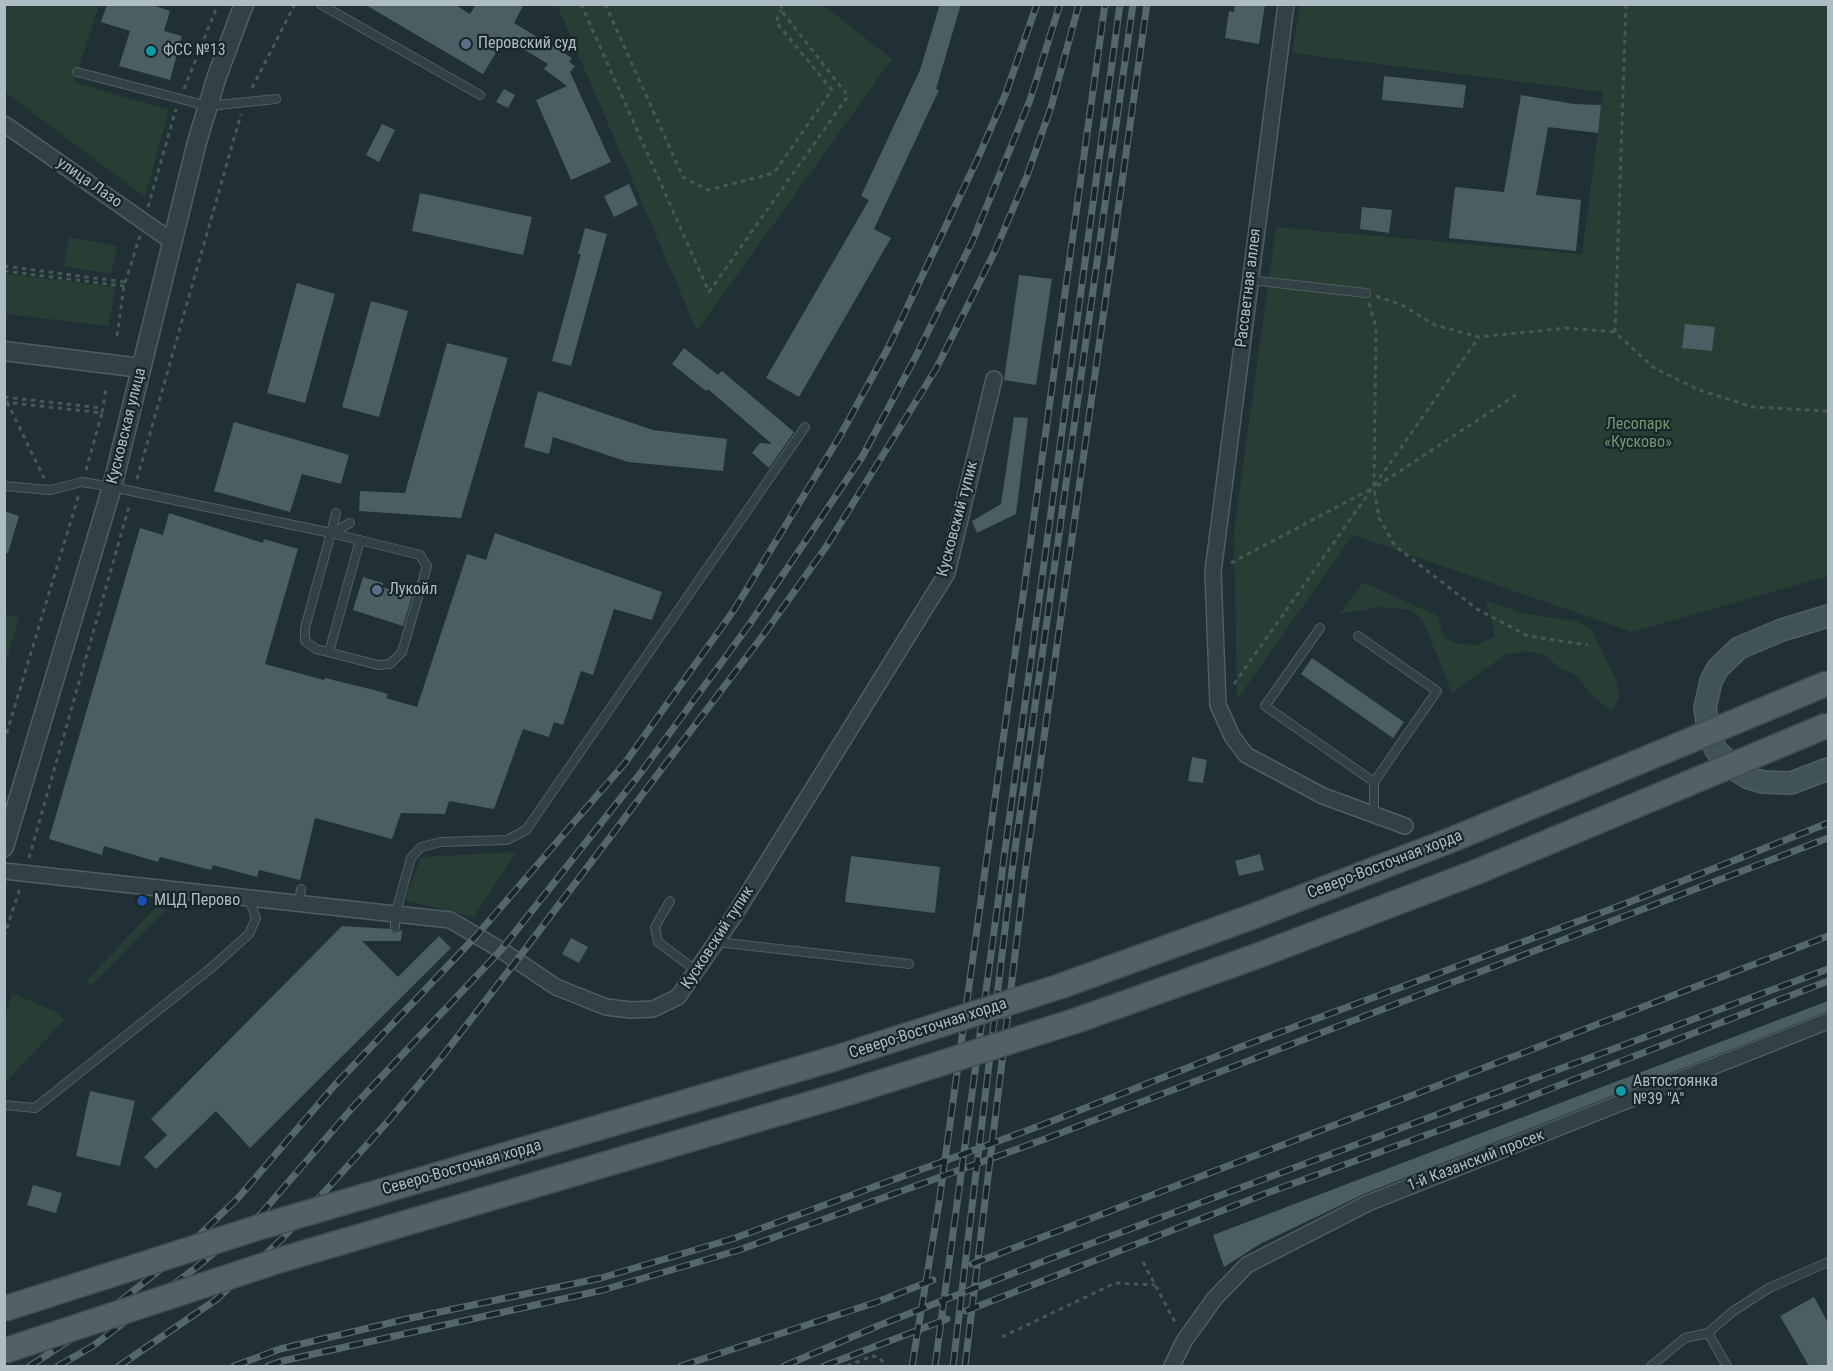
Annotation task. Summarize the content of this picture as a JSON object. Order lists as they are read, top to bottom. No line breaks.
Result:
{"streets":{"main road":["Северо-Восточная хорда"],"street":["улица Лазо","Рассветная аллея","Кусковская улица","Кусковский тупик","1-й Казанский просек"]},"crossings":[["улица Лазо","Кусковская улица"]],"parks":["Лесопарк «Кусково»"],"places":["Перовский суд","ФСС №13","Лукойл","МЦД Перово","Автостоянка №39 \"А\""]}
